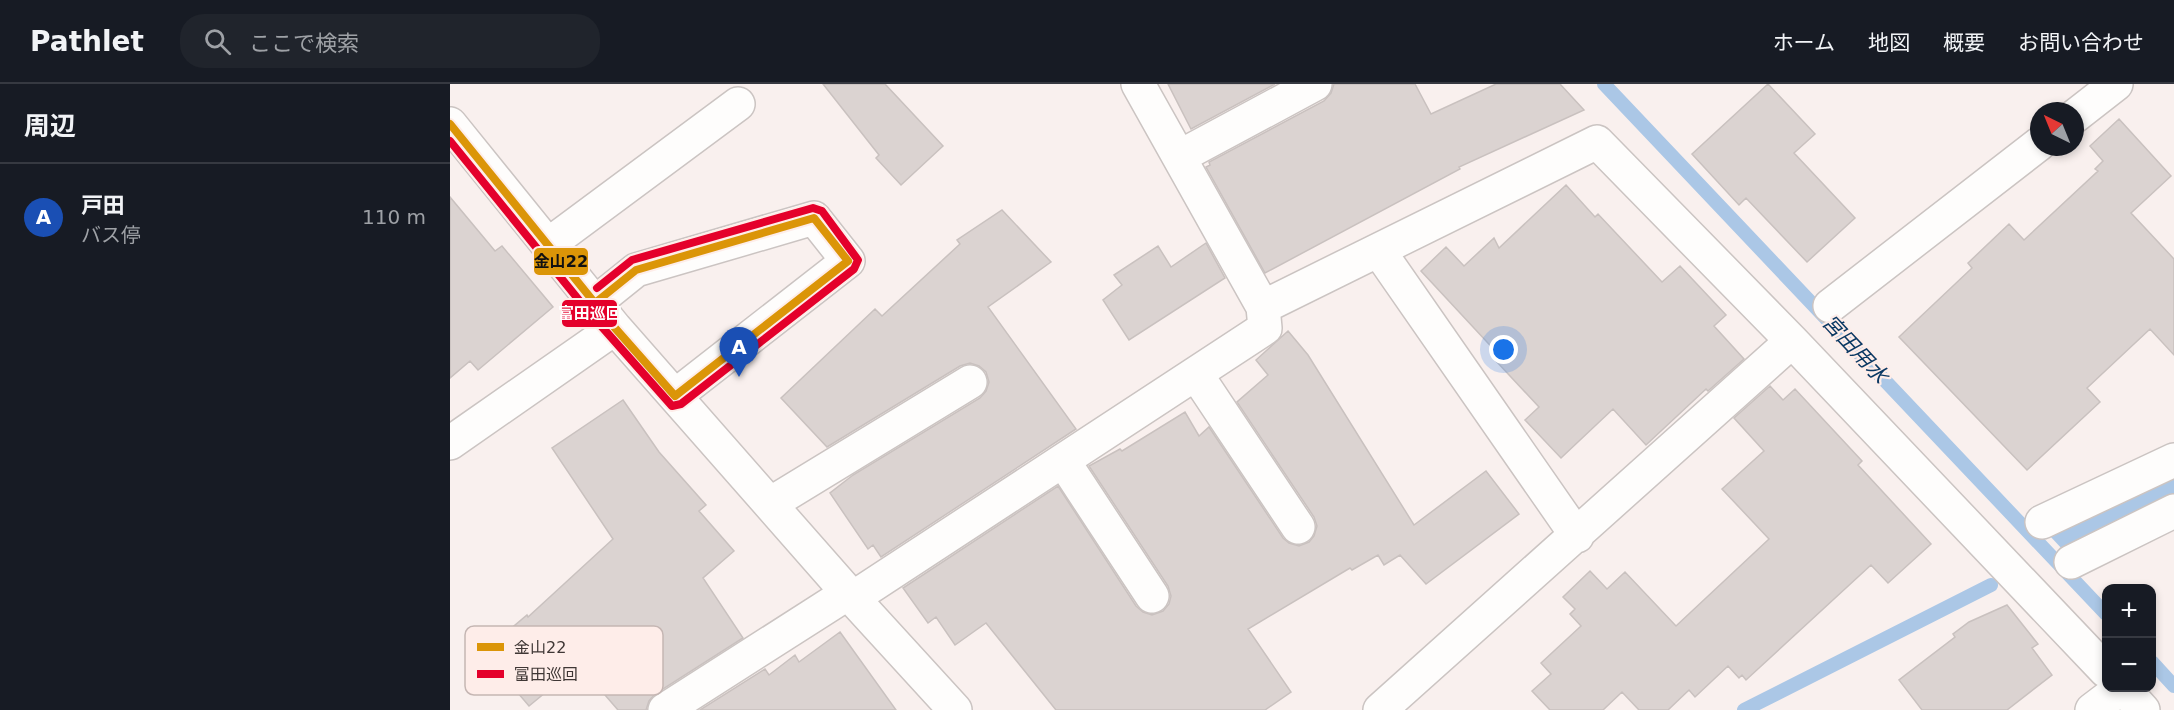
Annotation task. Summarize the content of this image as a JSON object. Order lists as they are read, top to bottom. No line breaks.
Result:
{"water":["宮田用水"],"lines":["transit line 金山22","transit line 富田巡回"],"legend":["金山22","富田巡回"],"north":"top left","page":{"header":"Pathlet","search":"ここで検索","nav":["ホーム","地図","概要","お問い合わせ"],"heading":"周辺","list":[{"mark":"A","name":"戸田","note":"バス停","value":"110 m"}],"pins":"A","map_buttons":["+","−"]}}
